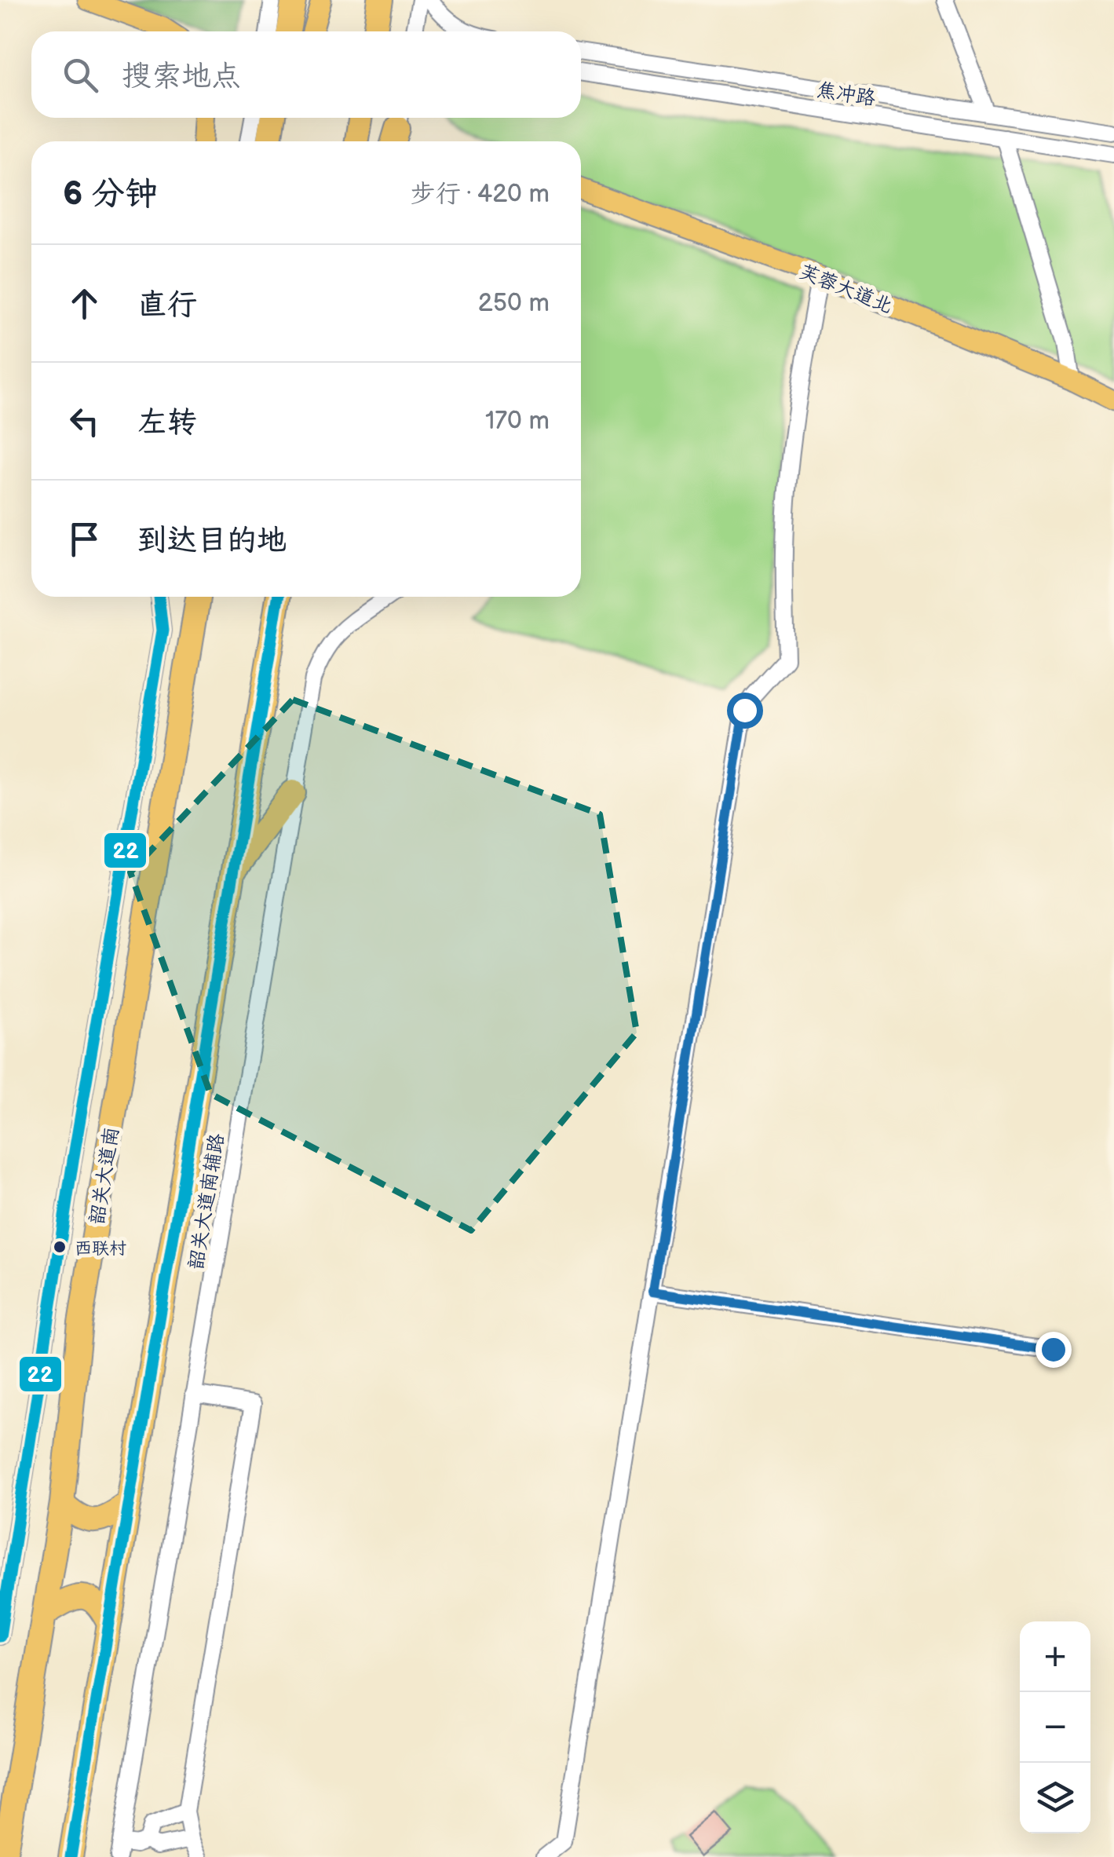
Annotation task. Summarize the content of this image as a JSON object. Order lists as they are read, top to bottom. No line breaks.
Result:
{"streets":{"highway":["韶关大道南"],"main road":["芙蓉大道北"],"street":["焦冲路","韶关大道南辅路"]},"places":["西联村"],"lines":["transit line 22"],"page":{"search":"搜索地点","heading":["6 分钟","步行 · 420 m"],"list":[["直行","250 m"],["左转","170 m"],"到达目的地"],"map_buttons":["+","−"]}}
